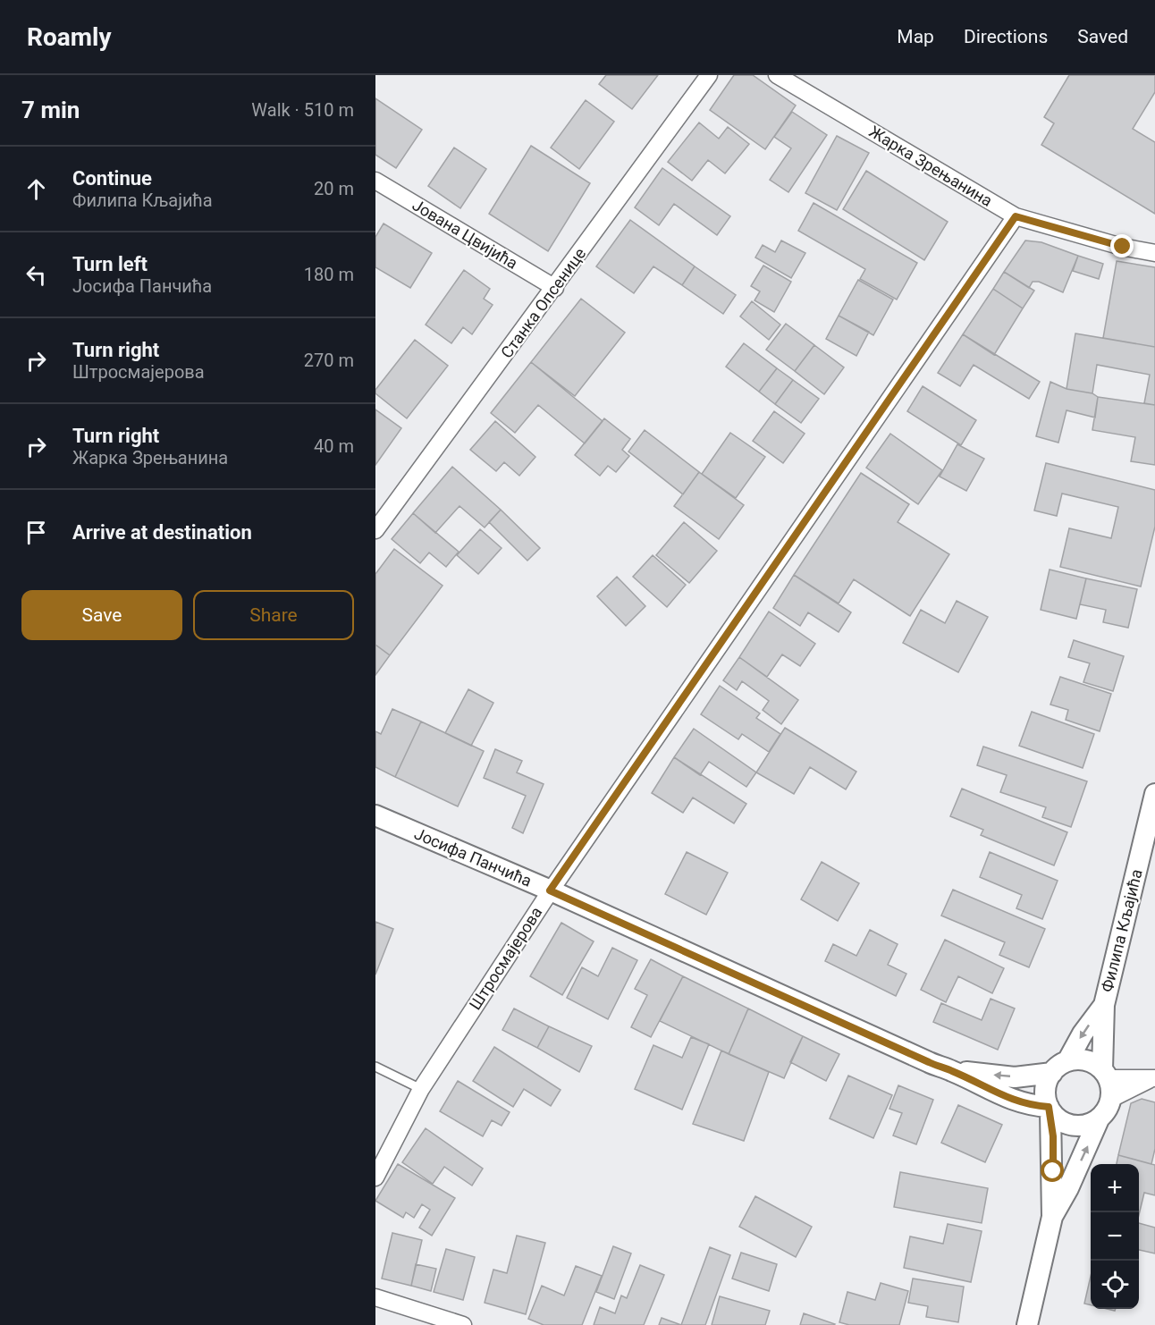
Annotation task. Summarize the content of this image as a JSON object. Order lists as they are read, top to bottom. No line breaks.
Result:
{"streets":{"street":["Жарка Зрењанина","Јована Цвијића","Станка Опсенице","Јосифа Панчића","Филипа Кљајића","Штросмајерова"]},"crossings":[["Жарка Зрењанина","Штросмајерова"],["Јована Цвијића","Станка Опсенице"],["Јосифа Панчића","Филипа Кљајића"],["Јосифа Панчића","Штросмајерова"]],"page":{"header":"Roamly","nav":["Map","Directions","Saved"],"heading":["7 min","Walk · 510 m"],"list":[["Continue","Филипа Кљајића","20 m"],["Turn left","Јосифа Панчића","180 m"],["Turn right","Штросмајерова","270 m"],["Turn right","Жарка Зрењанина","40 m"],"Arrive at destination"],"buttons":["Save","Share"],"map_buttons":["+","−"]}}
